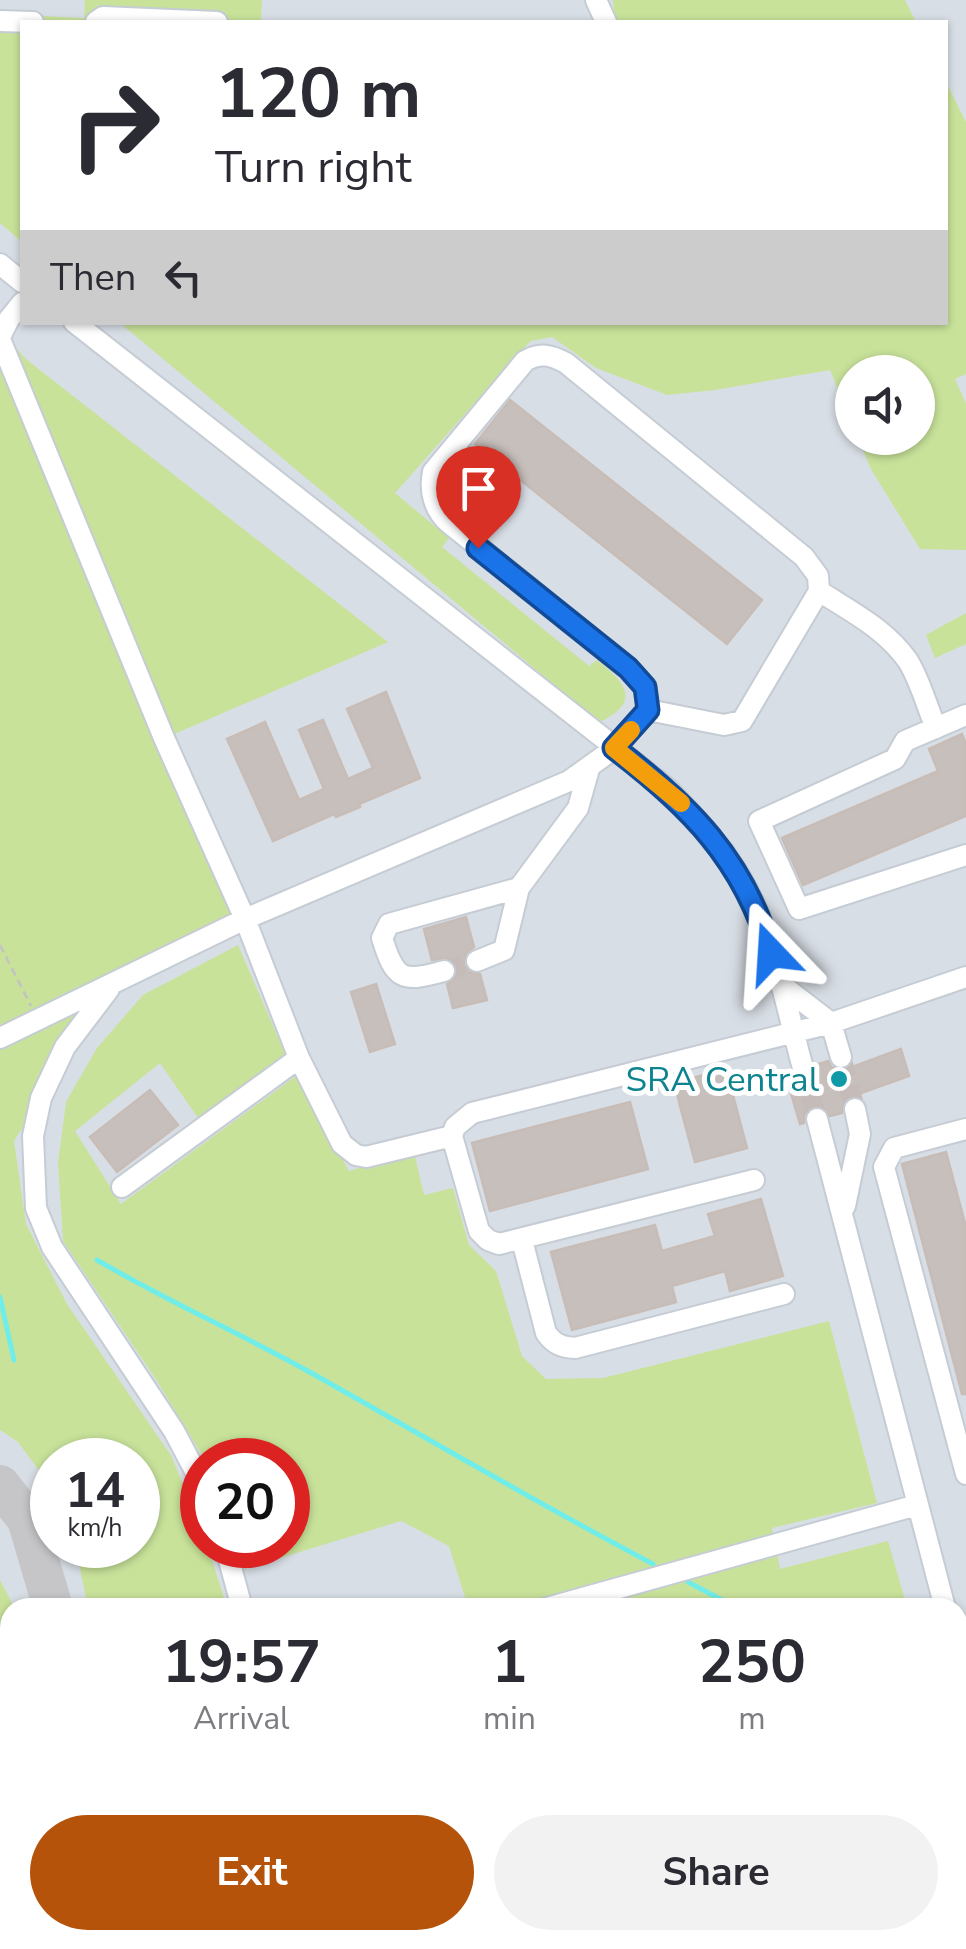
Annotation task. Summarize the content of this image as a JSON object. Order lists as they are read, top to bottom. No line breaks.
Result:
{"places":["SRA Central"],"page":{"turn":["120 m","Turn right"],"then":"Then","speed":"14 km/h","limit":"20","eta":["19:57","Arrival","1","min","250","m"],"buttons":["Exit","Share"]}}
